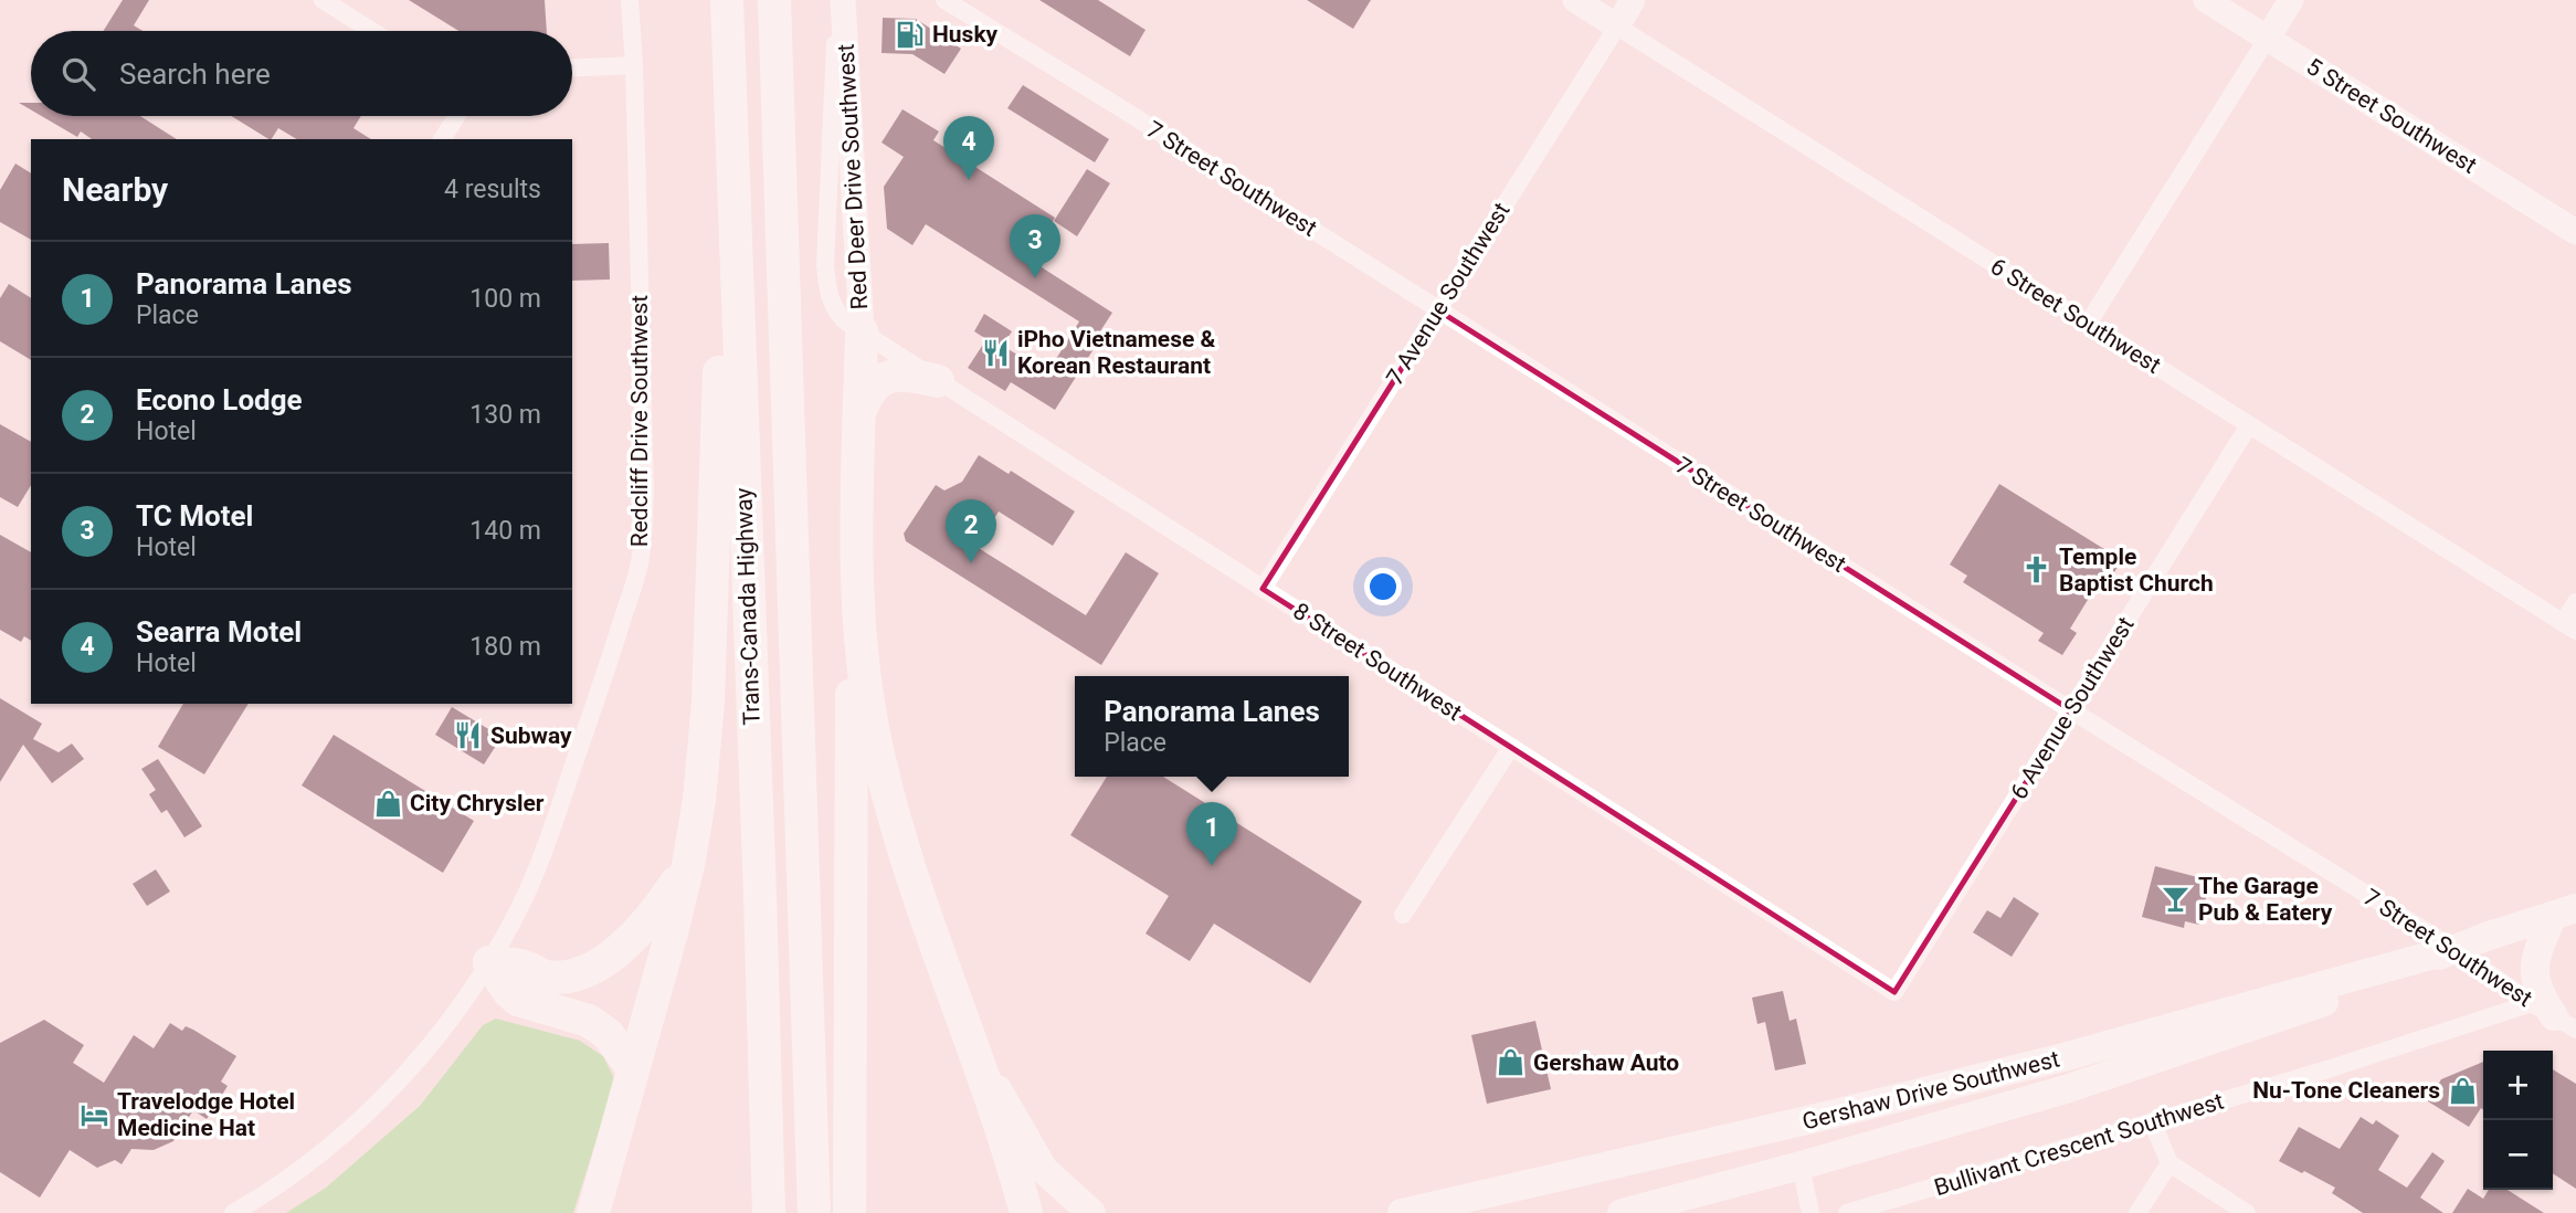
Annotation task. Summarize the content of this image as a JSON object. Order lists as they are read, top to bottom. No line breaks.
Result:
{"streets":{"highway":["Trans-Canada Highway"],"main road":["Gershaw Drive Southwest"],"street":["5 Street Southwest","Red Deer Drive Southwest","7 Street Southwest","7 Avenue Southwest","6 Street Southwest","Redcliff Drive Southwest","8 Street Southwest","6 Avenue Southwest","Bullivant Crescent Southwest"]},"crossings":[["Red Deer Drive Southwest","8 Street Southwest"],["7 Street Southwest","7 Avenue Southwest"],["7 Street Southwest","6 Avenue Southwest"],["7 Street Southwest","Gershaw Drive Southwest"],["7 Street Southwest","Bullivant Crescent Southwest"],["7 Avenue Southwest","6 Street Southwest"],["7 Avenue Southwest","8 Street Southwest"],["6 Street Southwest","6 Avenue Southwest"],["8 Street Southwest","6 Avenue Southwest"]],"places":{"fuel station":["Husky"],"restaurant":["iPho Vietnamese & Korean Restaurant","Subway"],"church":["Temple Baptist Church"],"shop":["City Chrysler","Gershaw Auto","Nu-Tone Cleaners"],"bar":["The Garage Pub & Eatery"],"hotel":["Travelodge Hotel Medicine Hat"]},"page":{"search":"Search here","pins":["4","3","2","1"],"heading":["Nearby","4 results"],"list":[{"mark":"1","name":"Panorama Lanes","note":"Place","value":"100 m"},{"mark":"2","name":"Econo Lodge","note":"Hotel","value":"130 m"},{"mark":"3","name":"TC Motel","note":"Hotel","value":"140 m"},{"mark":"4","name":"Searra Motel","note":"Hotel","value":"180 m"}],"popup":["Panorama Lanes","Place"],"map_buttons":["+","−"]}}
